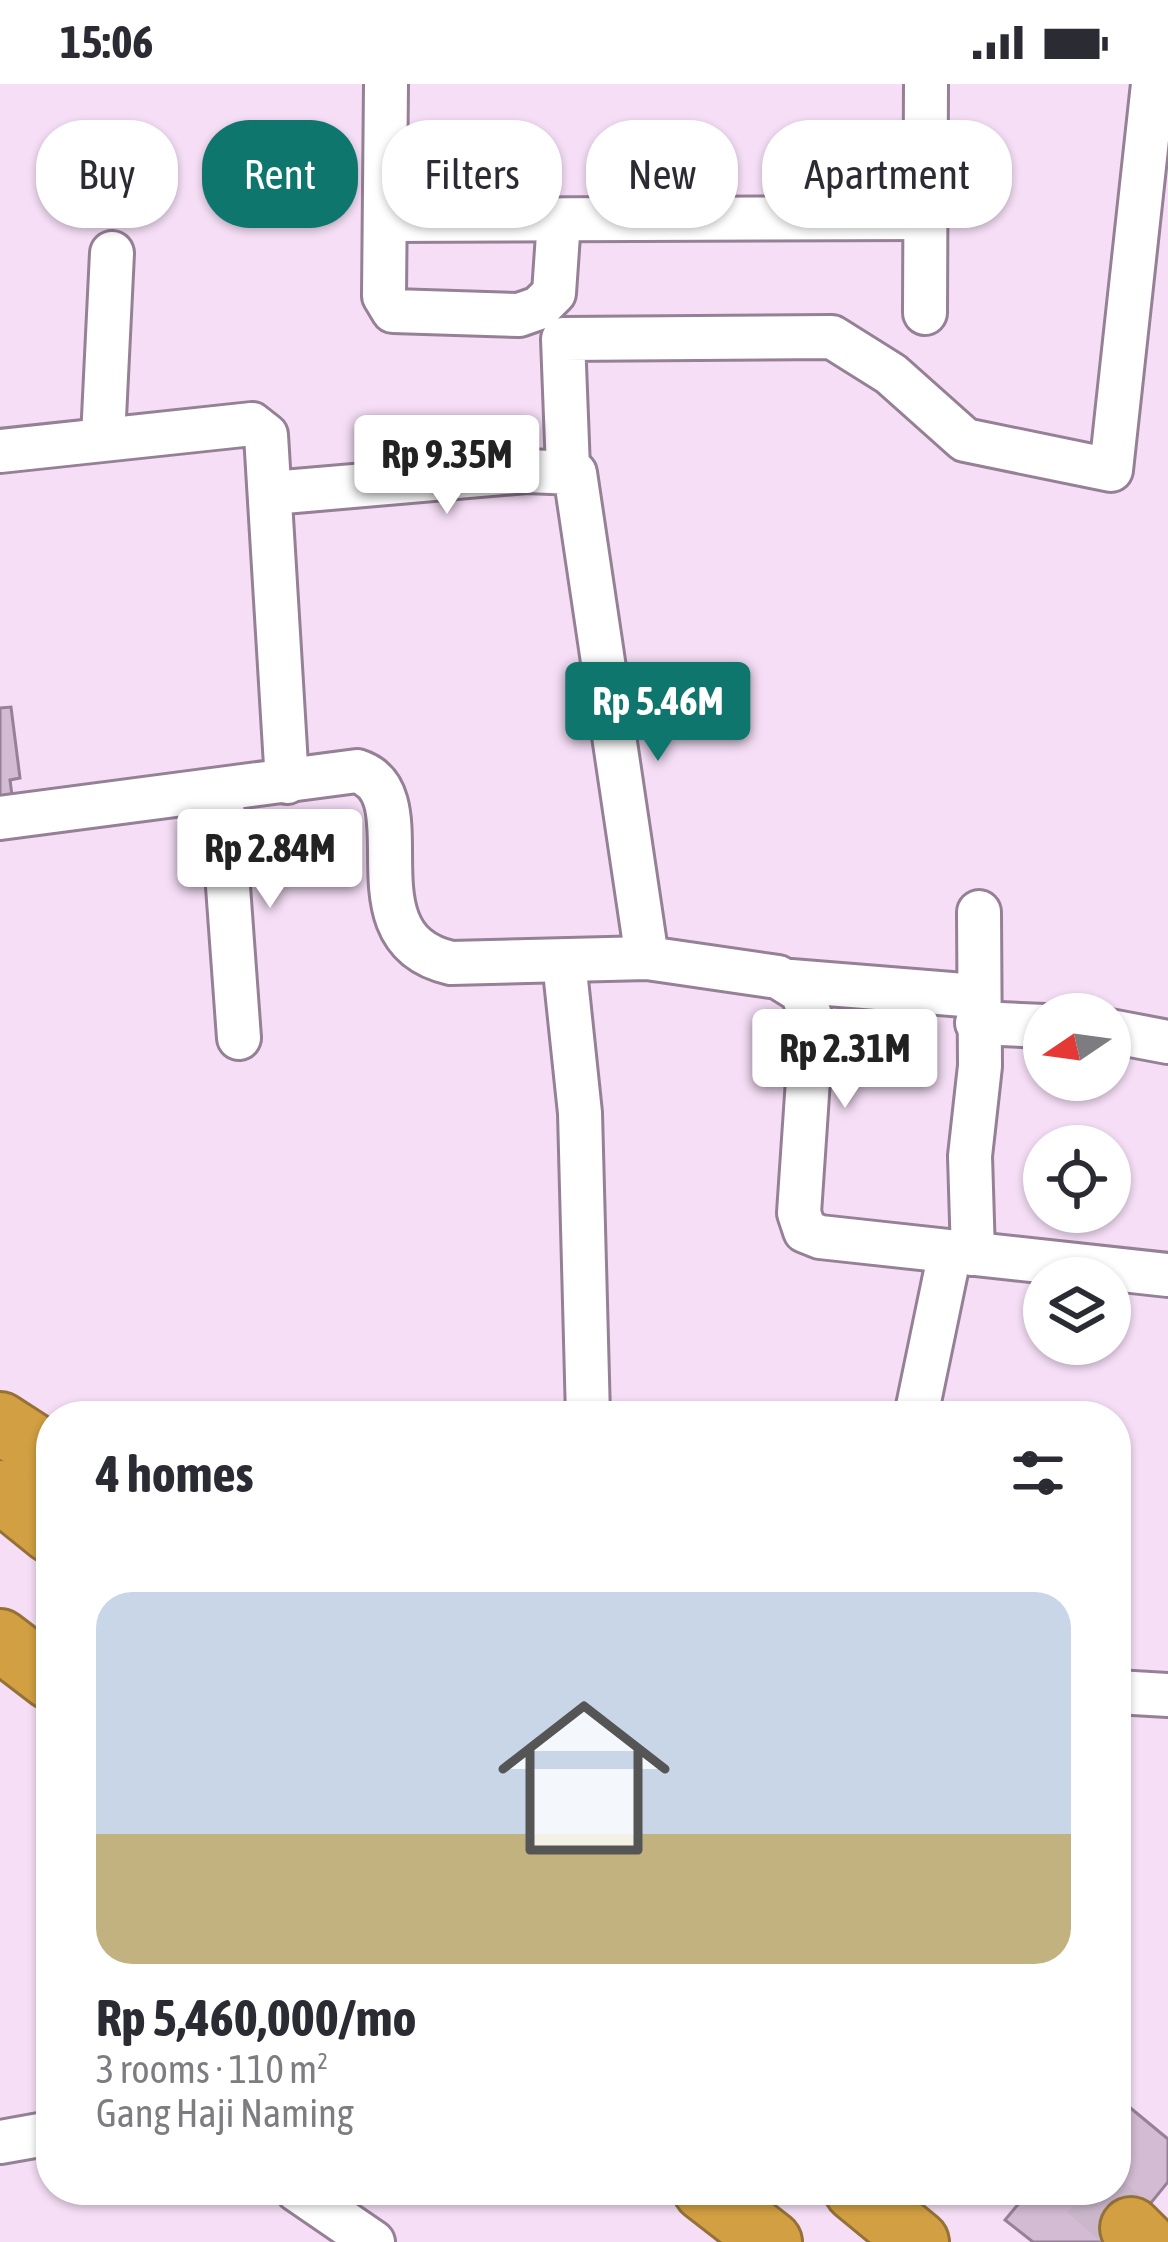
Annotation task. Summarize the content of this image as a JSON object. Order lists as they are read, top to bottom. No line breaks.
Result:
{"north":"left","page":{"status":"15:06","chip":["Buy","Rent","Filters","New","Apartment"],"price":["Rp 9.35M","Rp 5.46M","Rp 2.84M","Rp 2.31M"],"heading":"4 homes","list":[{"name":"Rp 5,460,000/mo","note":"3 rooms · 110 m² · Gang Haji Naming"}]}}
